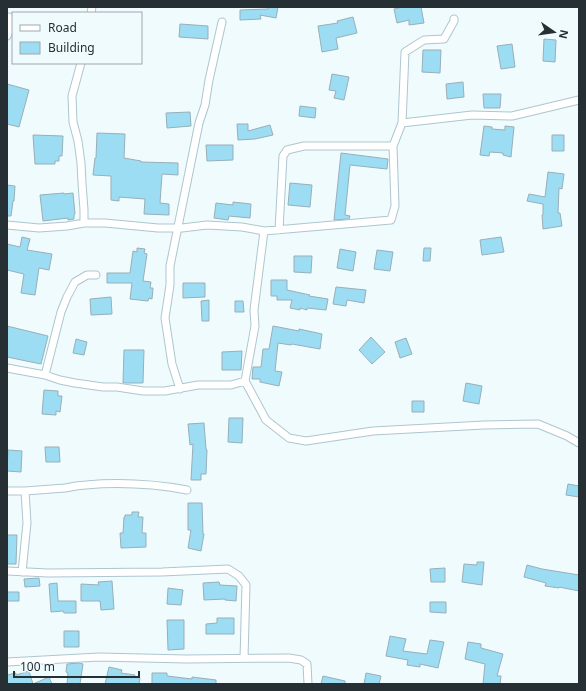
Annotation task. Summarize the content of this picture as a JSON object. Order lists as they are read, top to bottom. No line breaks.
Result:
{"legend":["Road","Building"],"scale_bar":"100 m","north":"right"}
